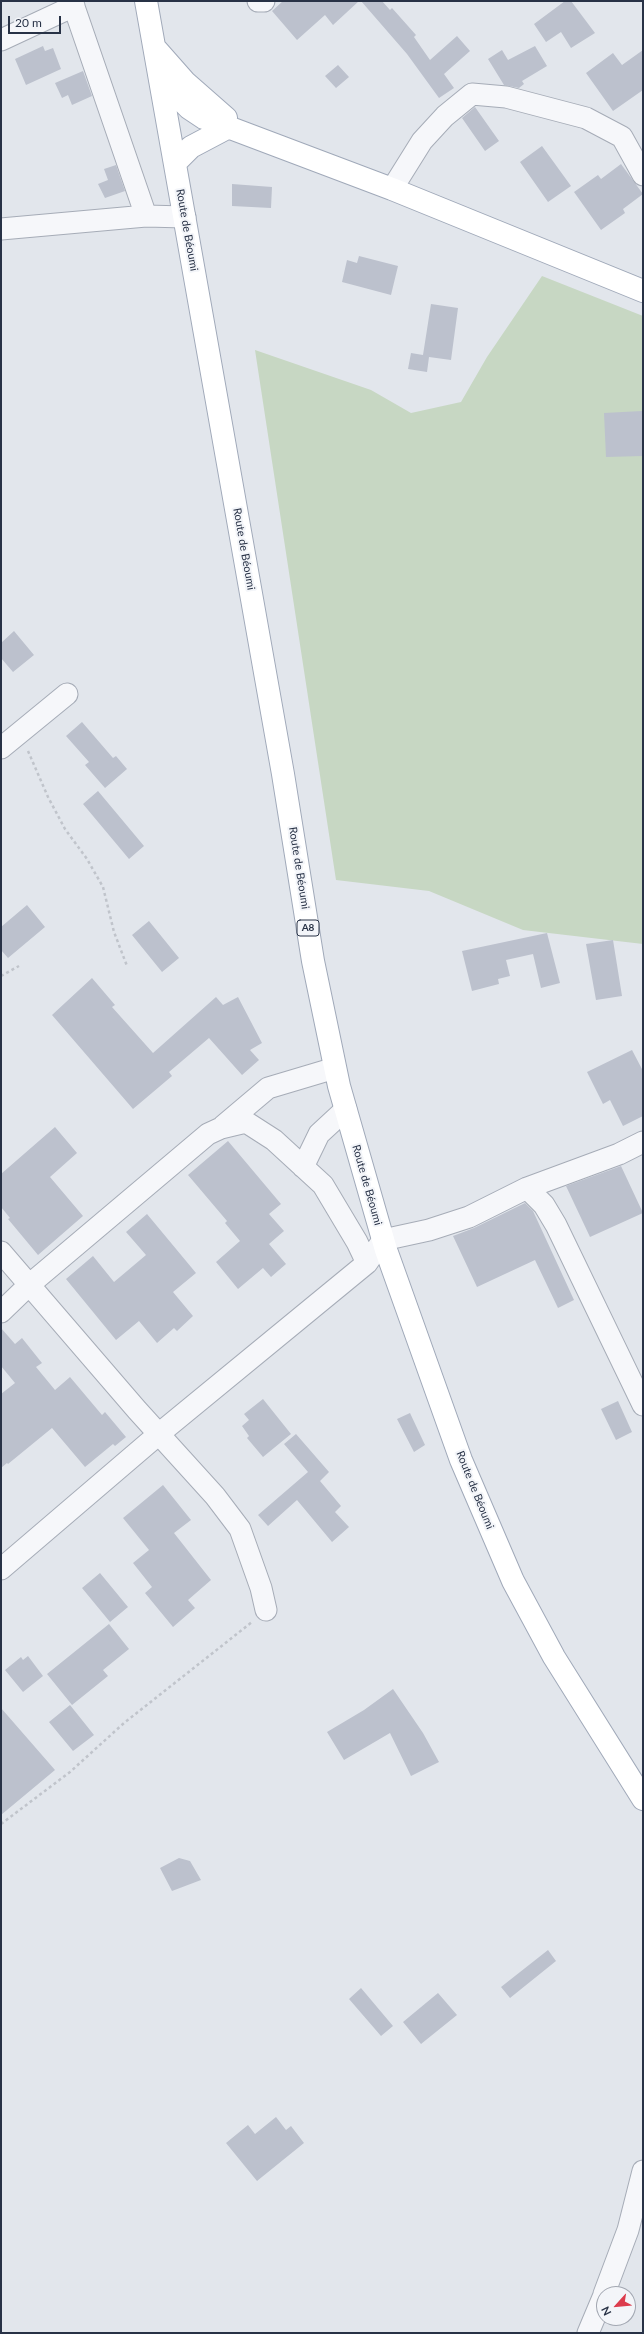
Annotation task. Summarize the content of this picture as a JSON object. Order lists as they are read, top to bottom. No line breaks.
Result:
{"streets":{"main road":["Route de Béoumi","A8"]},"scale_bar":"20 m","north":"bottom left"}
